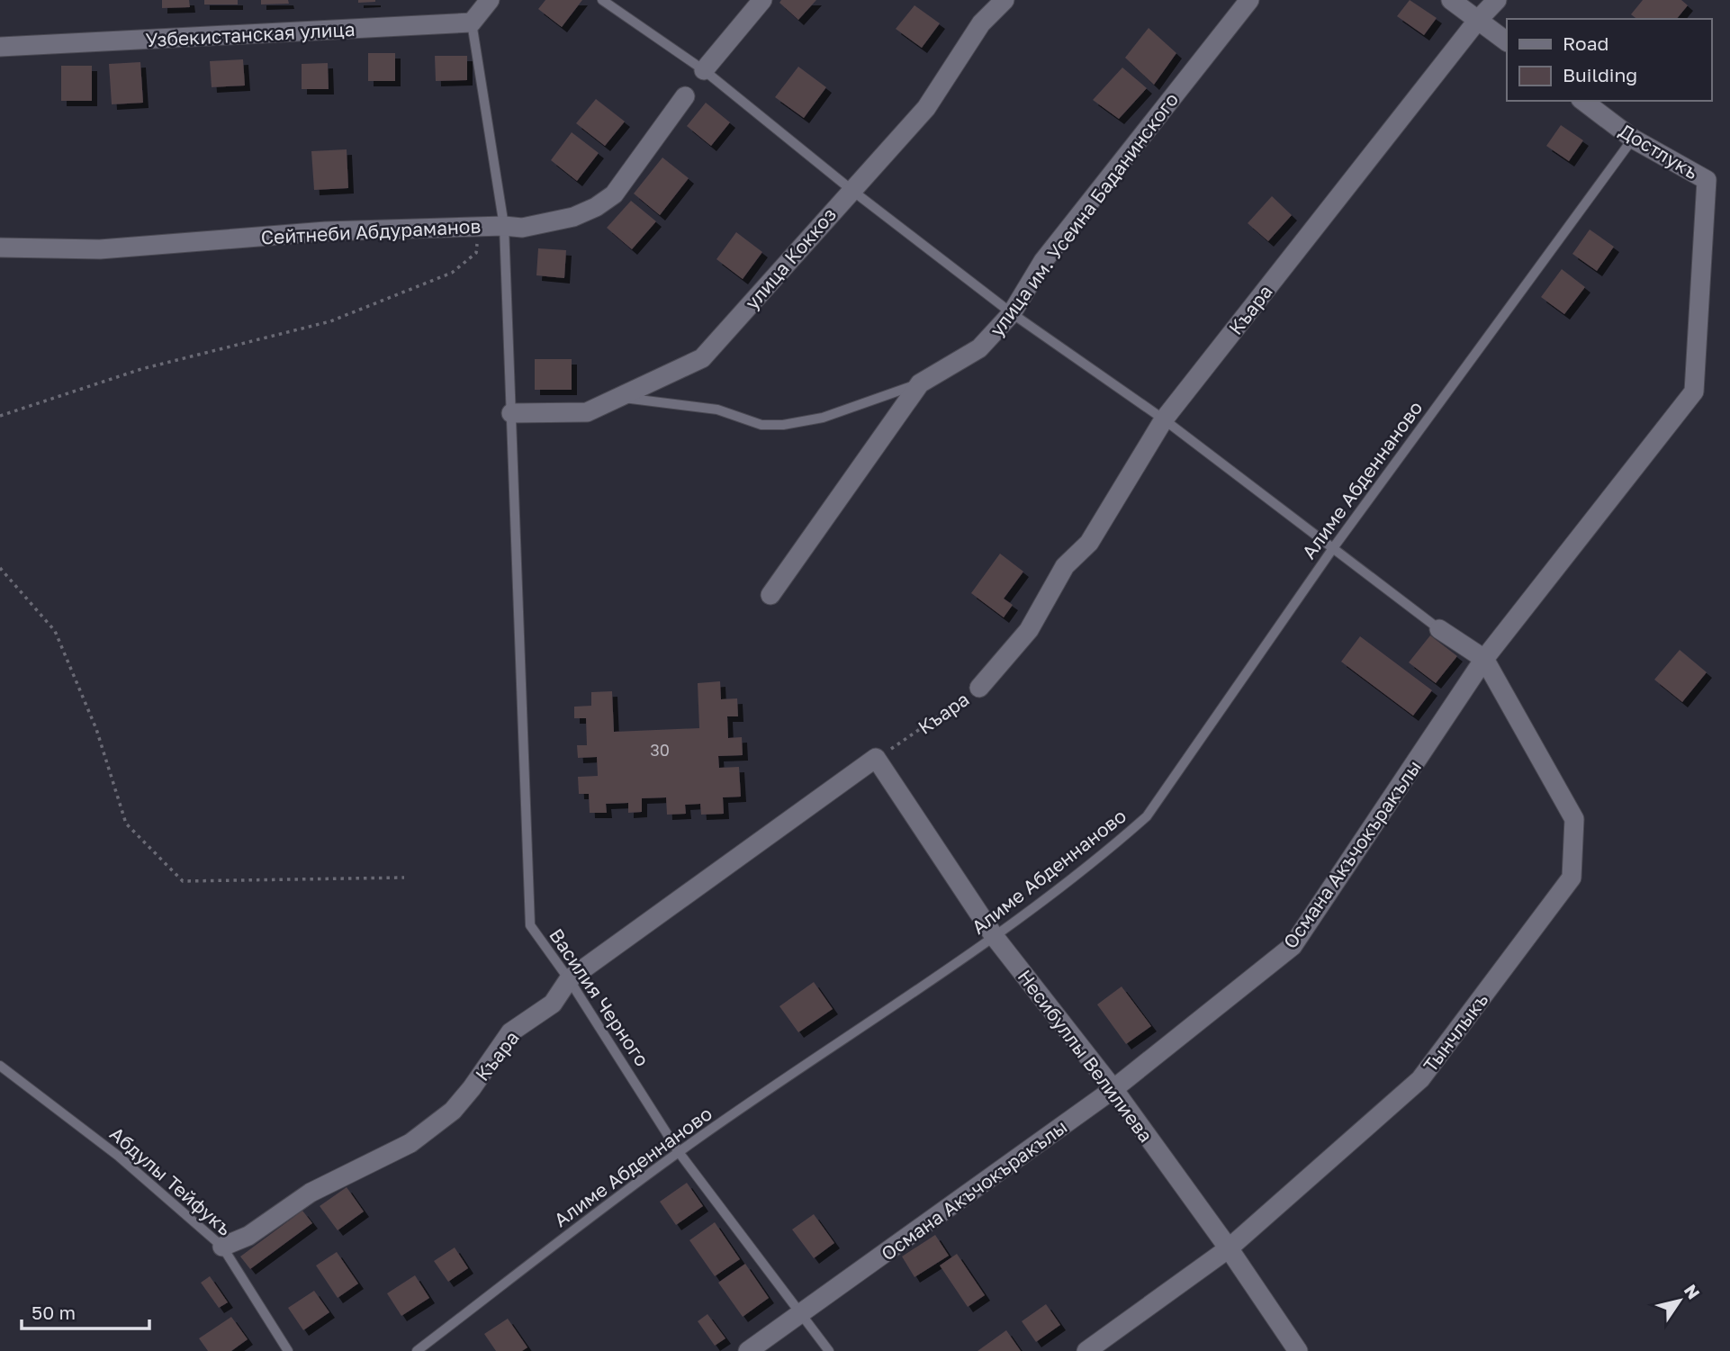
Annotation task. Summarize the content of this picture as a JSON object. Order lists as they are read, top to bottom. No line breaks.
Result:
{"streets":{"street":["Узбекистанская улица","Достлукъ","улица им. Усеина Баданинского","Сейтнеби Абдураманов","улица Коккоз","Къара","Османа Акъчокъракълы","Тынчлыкъ","Несибуллы Велилиева"],"lane":["Алиме Абденнаново","Василия Черного","Абдулы Тейфукъ"]},"crossings":[["Узбекистанская улица","Василия Черного"],["Достлукъ","Алиме Абденнаново"],["Достлукъ","Османа Акъчокъракълы"],["Сейтнеби Абдураманов","Василия Черного"],["улица Коккоз","Василия Черного"],["Къара","Василия Черного"],["Къара","Несибуллы Велилиева"],["Къара","Абдулы Тейфукъ"],["Алиме Абденнаново","Василия Черного"],["Алиме Абденнаново","Несибуллы Велилиева"],["Османа Акъчокъракълы","Василия Черного"],["Османа Акъчокъракълы","Тынчлыкъ"],["Османа Акъчокъракълы","Несибуллы Велилиева"],["Тынчлыкъ","Несибуллы Велилиева"]],"house_numbers":["30"],"legend":["Road","Building"],"scale_bar":"50 m","north":"top right"}
